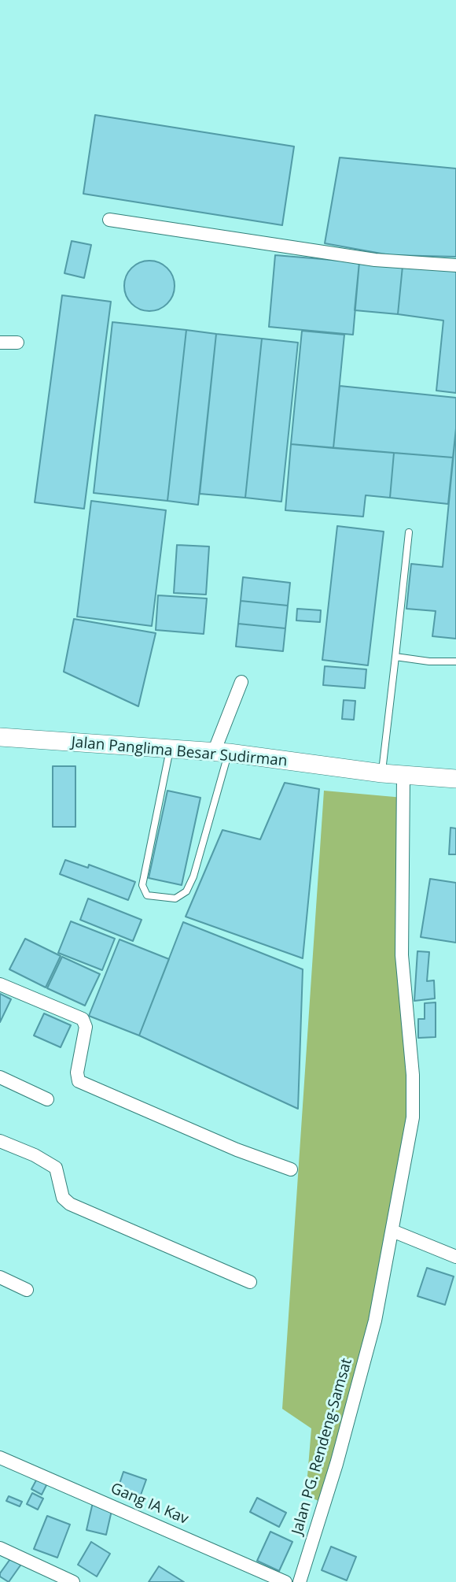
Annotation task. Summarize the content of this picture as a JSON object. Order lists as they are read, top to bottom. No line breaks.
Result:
{"streets":{"main road":["Jalan Panglima Besar Sudirman"],"street":["Jalan PG. Rendeng-Samsat","Gang IA Kav"]},"crossings":[["Jalan Panglima Besar Sudirman","Jalan PG. Rendeng-Samsat"]]}
